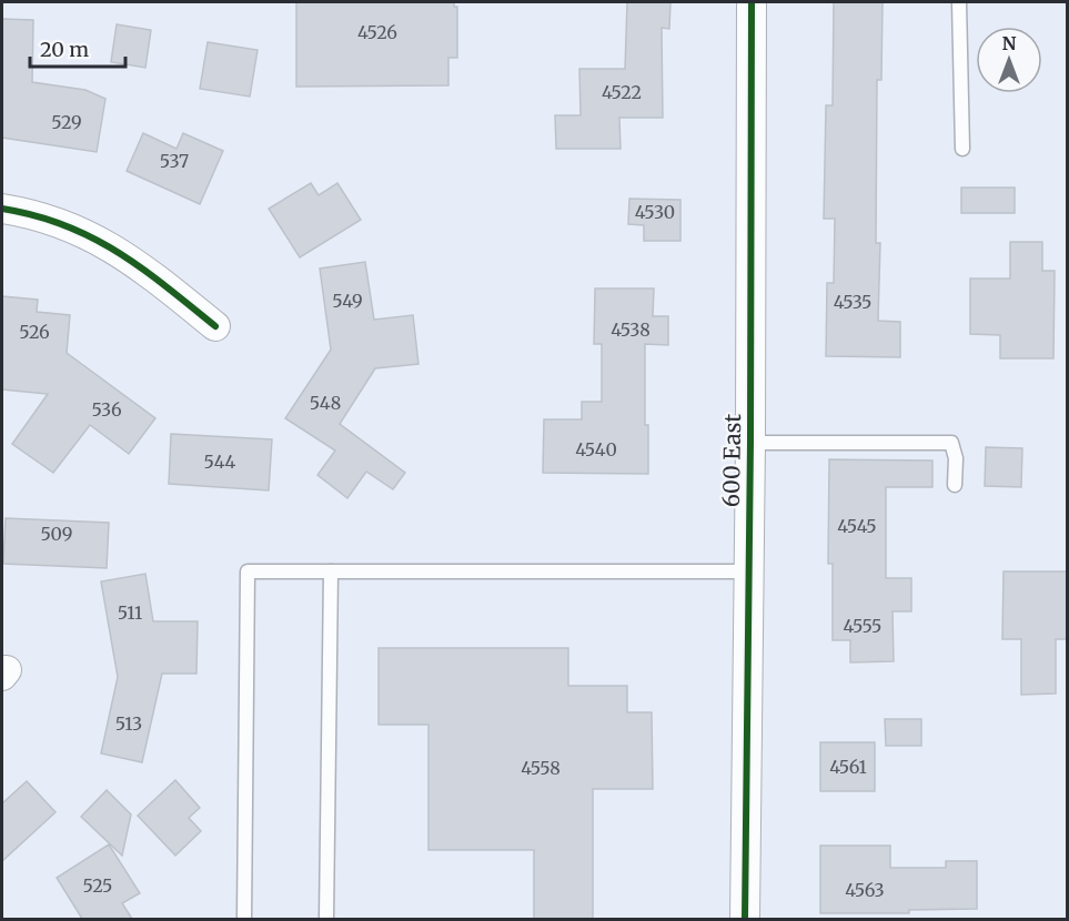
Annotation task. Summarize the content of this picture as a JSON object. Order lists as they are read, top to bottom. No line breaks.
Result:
{"streets":{"street":["600 East"]},"house_numbers":["4526","4522","529","537","4530","549","4535","4538","526","548","536","4540","544","4545","509","511","4555","513","4561","4558","525","4563"],"scale_bar":"20 m","north":"top"}
